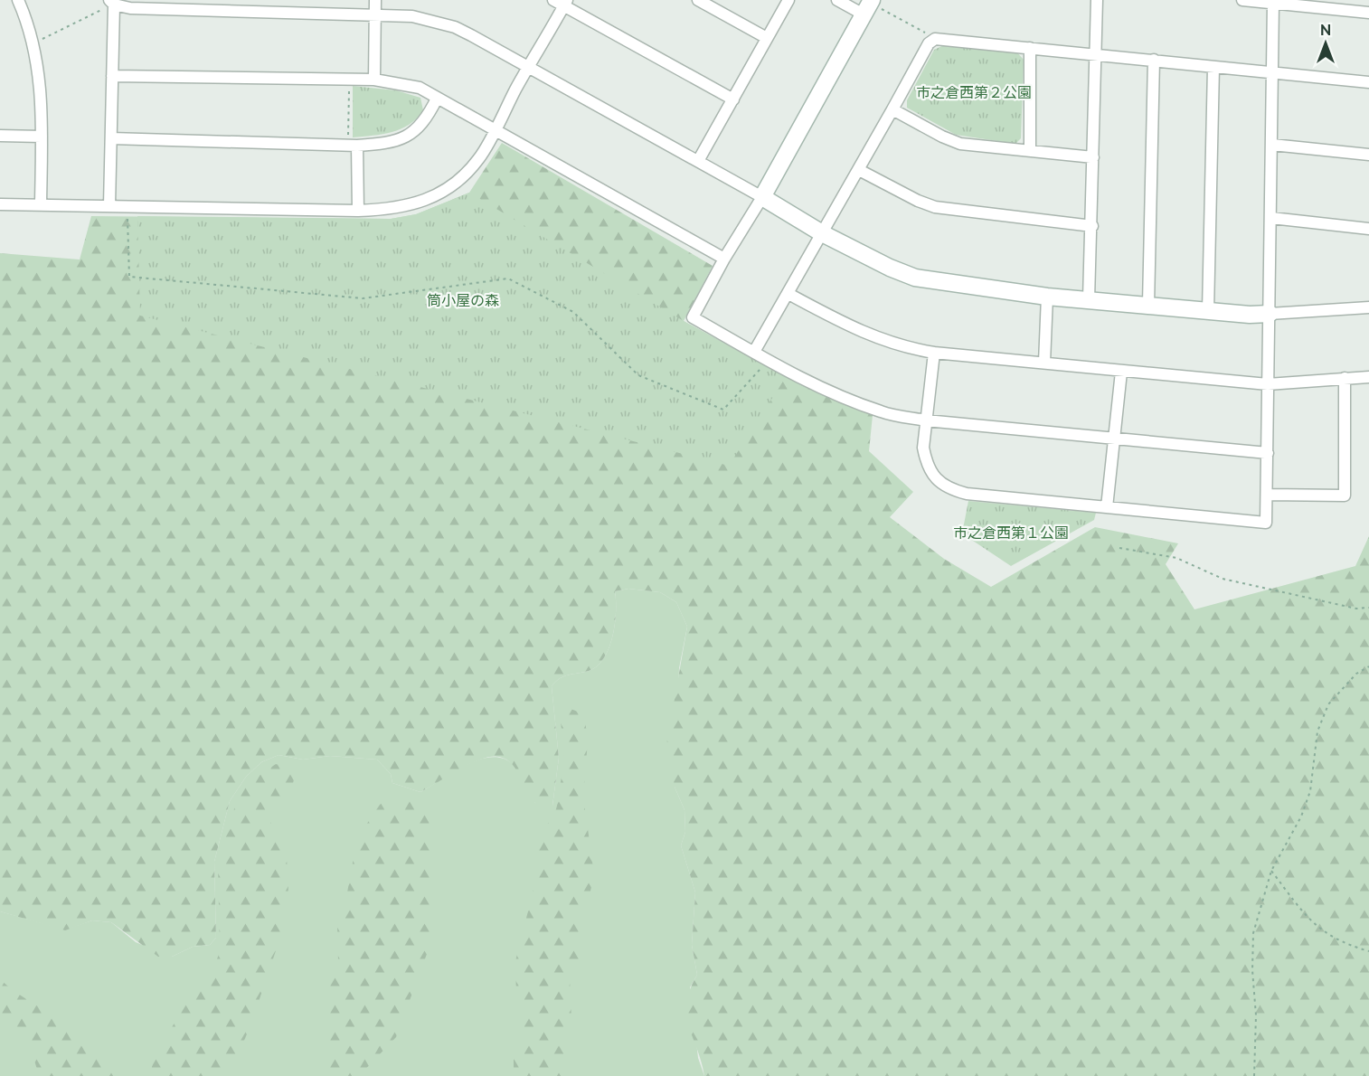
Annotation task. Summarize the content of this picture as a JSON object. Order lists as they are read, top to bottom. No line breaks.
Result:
{"parks":["市之倉西第２公園","筒小屋の森","市之倉西第１公園"],"north":"top"}
